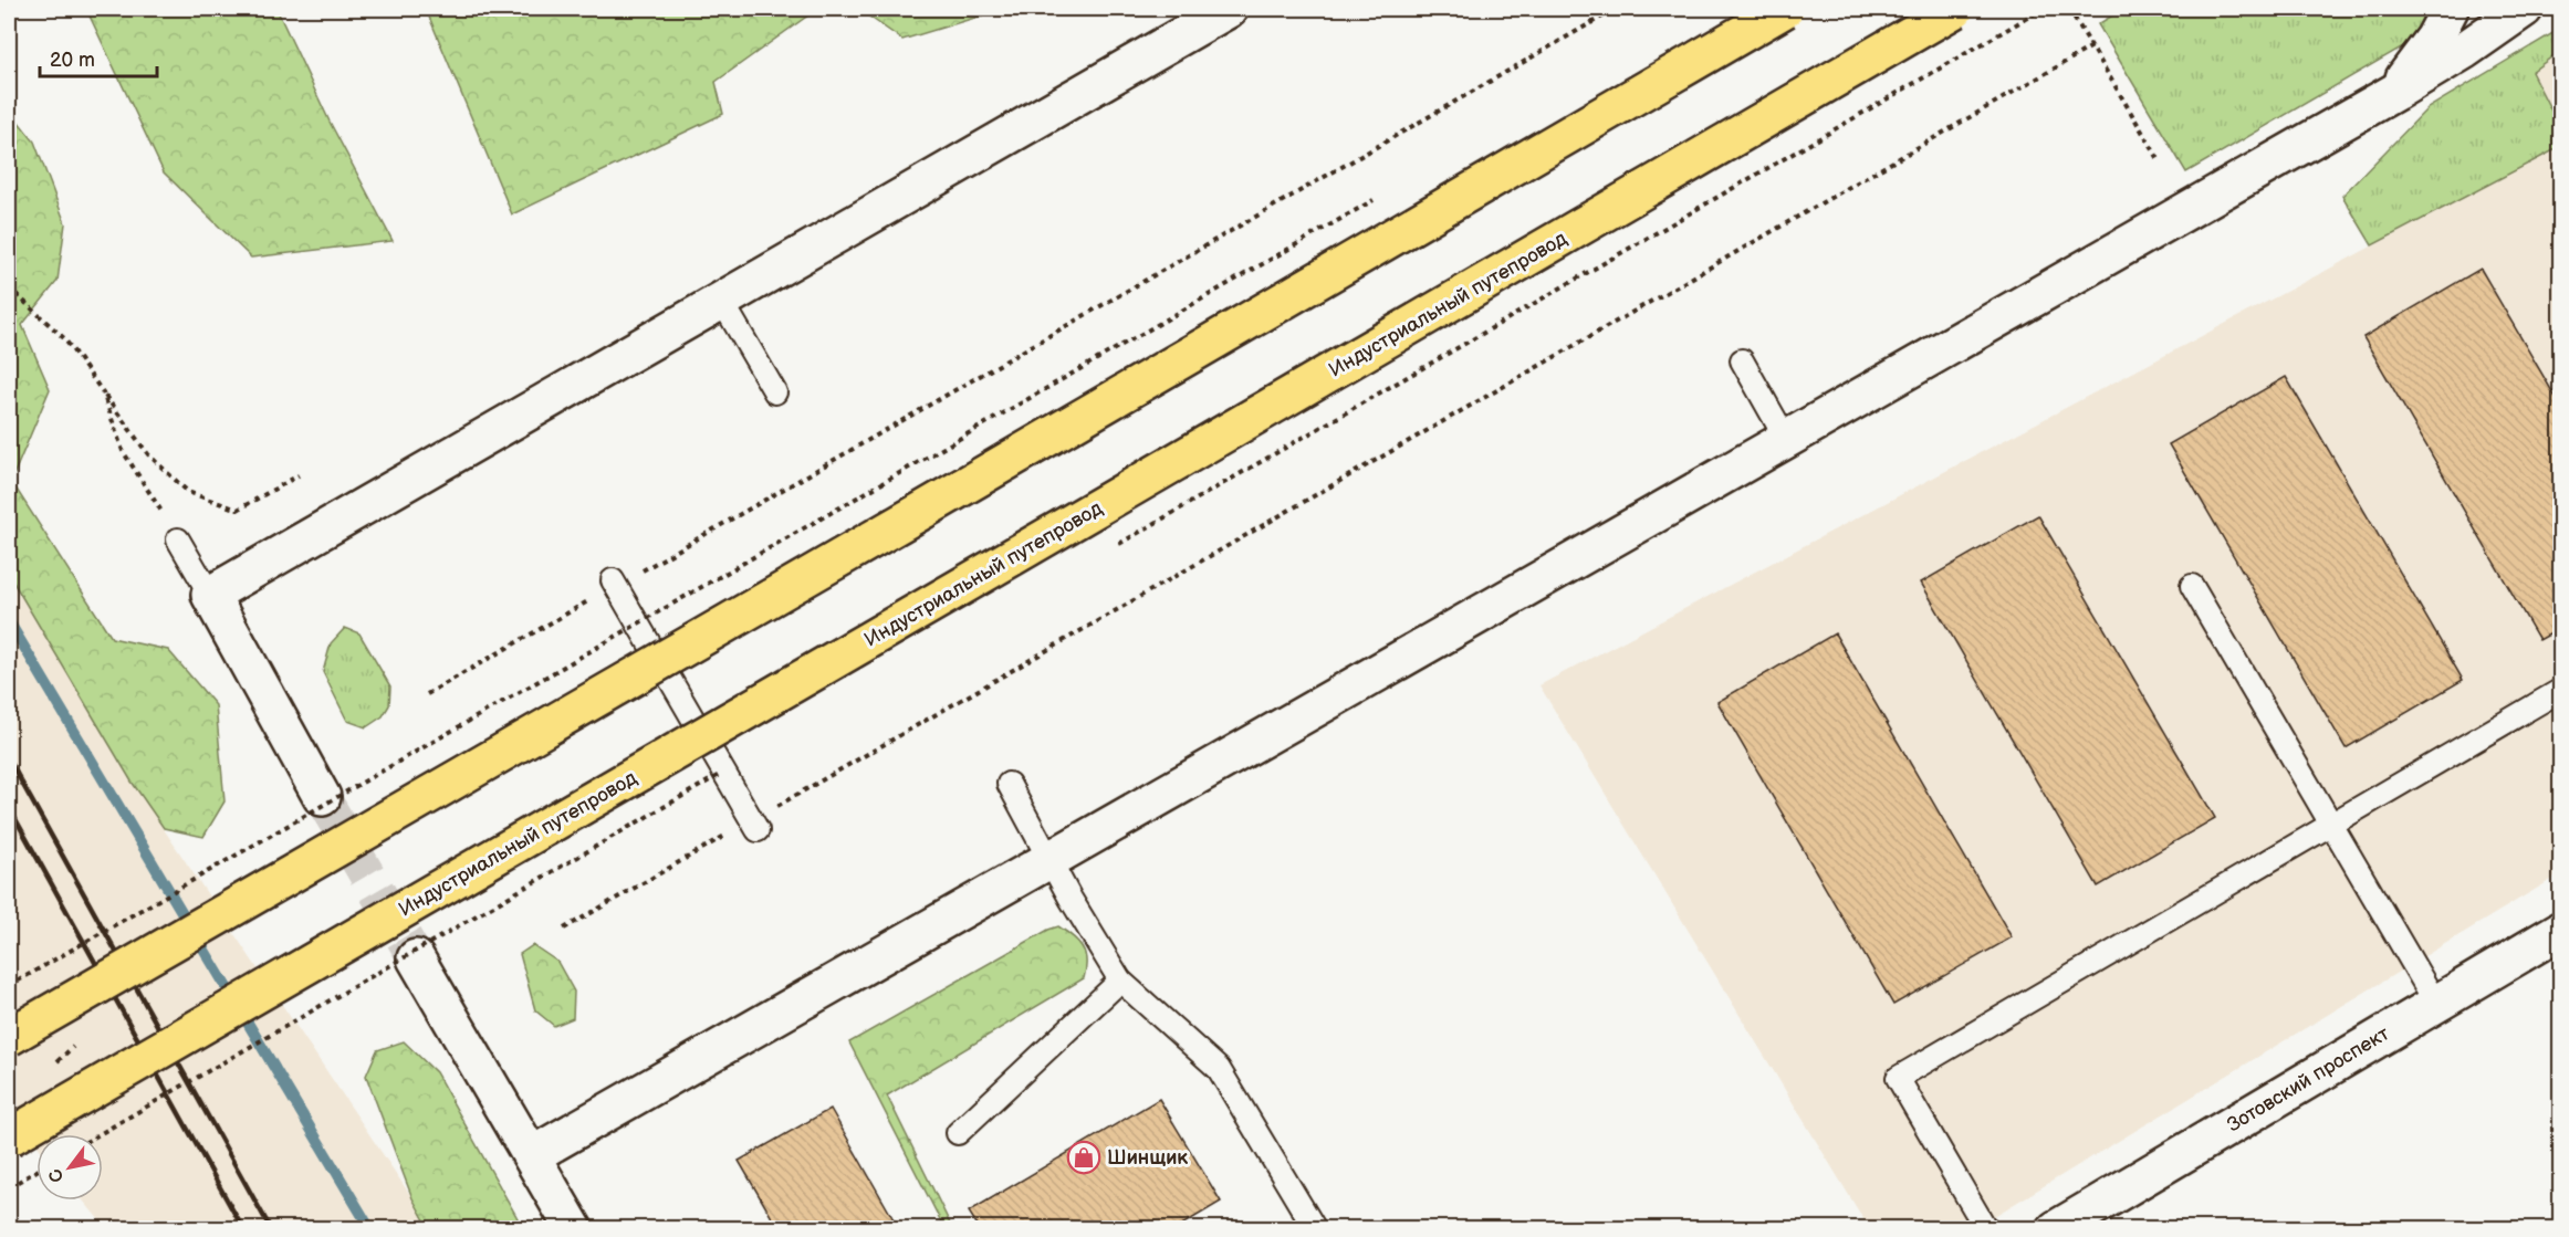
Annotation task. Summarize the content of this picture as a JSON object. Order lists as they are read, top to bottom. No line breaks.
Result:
{"streets":{"main road":["Индустриальный путепровод"],"street":["Зотовский проспект"]},"places":{"shop":["Шинщик"]},"scale_bar":"20 m","north":"bottom left"}
